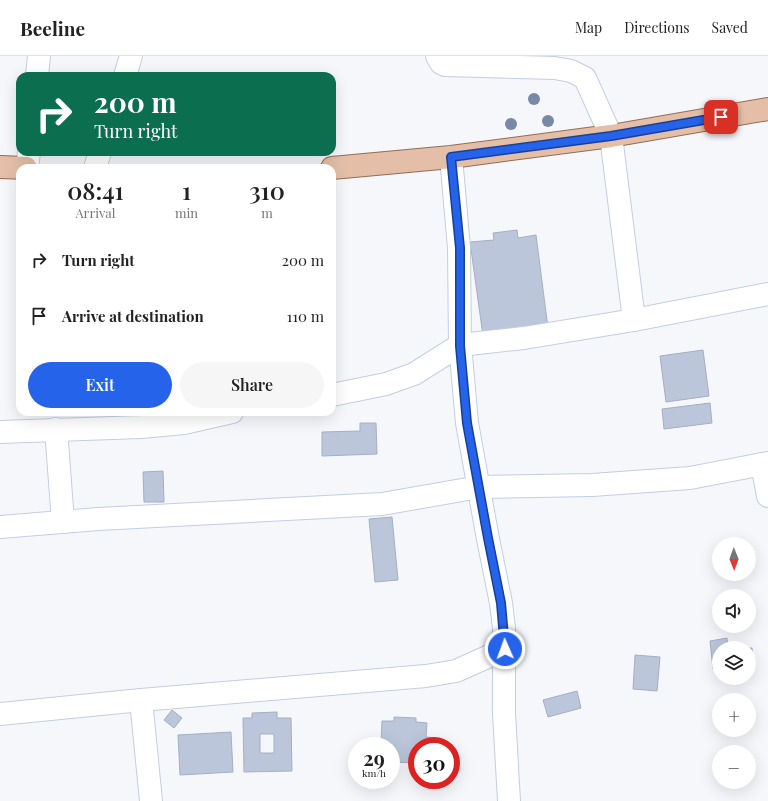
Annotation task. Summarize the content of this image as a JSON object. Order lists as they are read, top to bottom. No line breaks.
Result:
{"north":"bottom","page":{"header":"Beeline","nav":["Map","Directions","Saved"],"turn":["200 m","Turn right"],"eta":["08:41","Arrival","1","min","310","m"],"list":[{"name":"Turn right","value":"200 m"},{"name":"Arrive at destination","value":"110 m"}],"buttons":["Exit","Share"],"map_buttons":["+","−"],"speed":"29 km/h","limit":"30"}}
